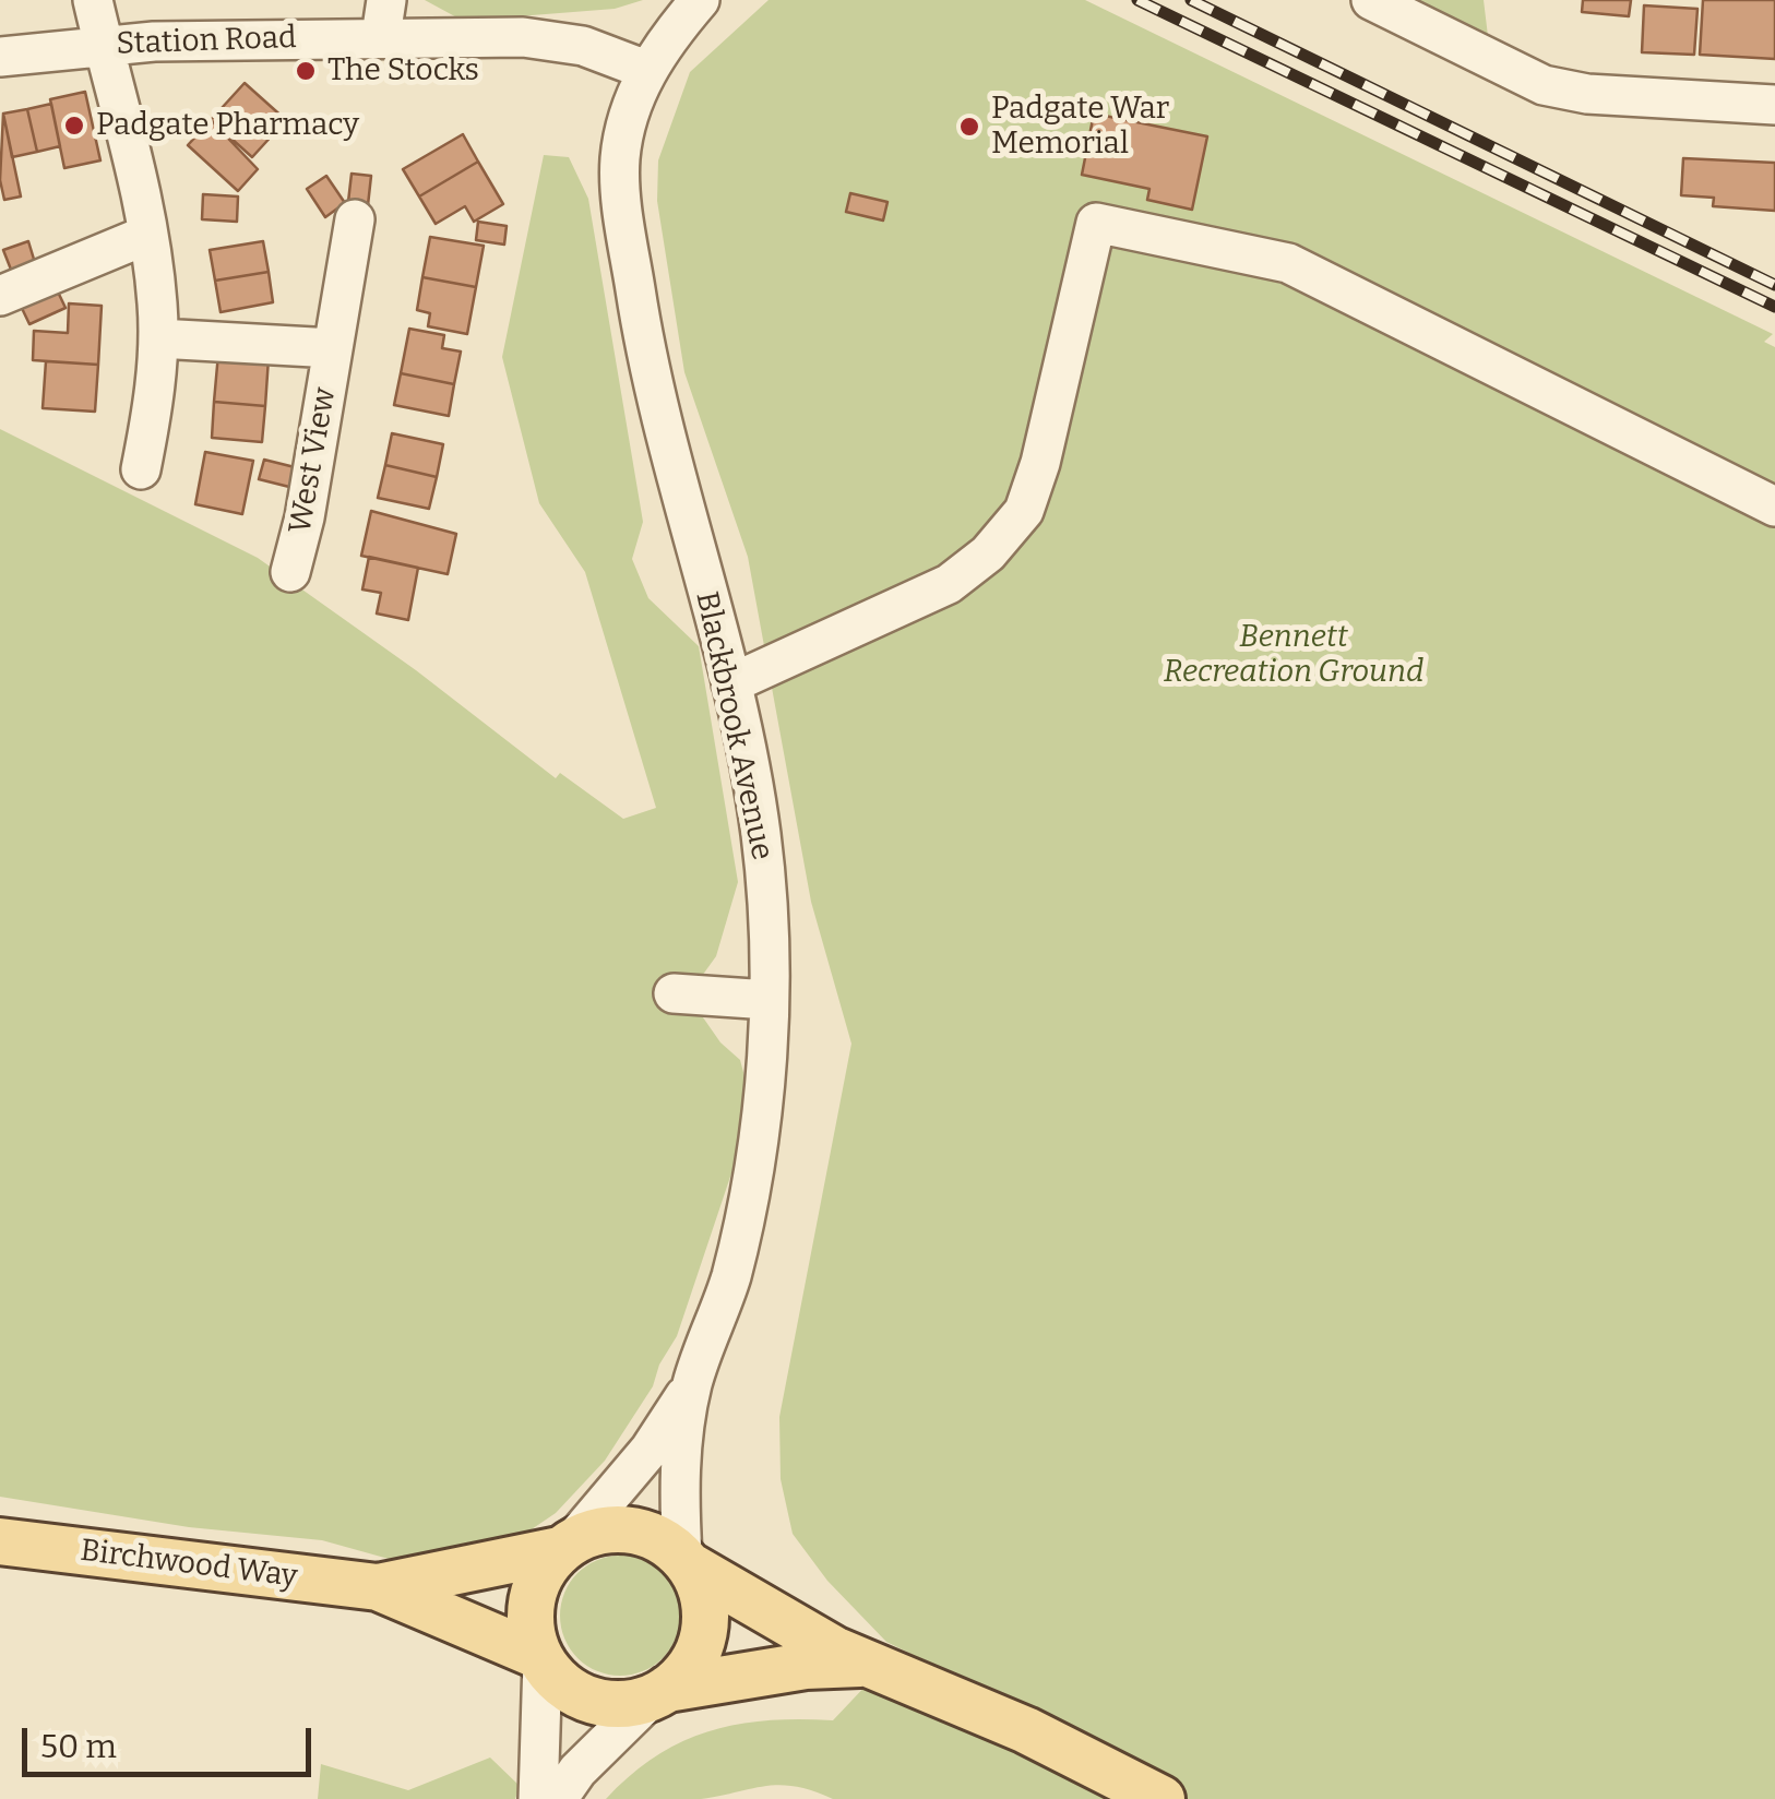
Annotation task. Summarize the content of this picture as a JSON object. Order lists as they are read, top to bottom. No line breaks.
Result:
{"streets":{"main road":["Birchwood Way"],"street":["Station Road","West View","Blackbrook Avenue"]},"crossings":[["Station Road","Blackbrook Avenue"],["Blackbrook Avenue","Birchwood Way"]],"parks":["Bennett Recreation Ground"],"places":["The Stocks","Padgate Pharmacy","Padgate War Memorial"],"scale_bar":"50 m"}
